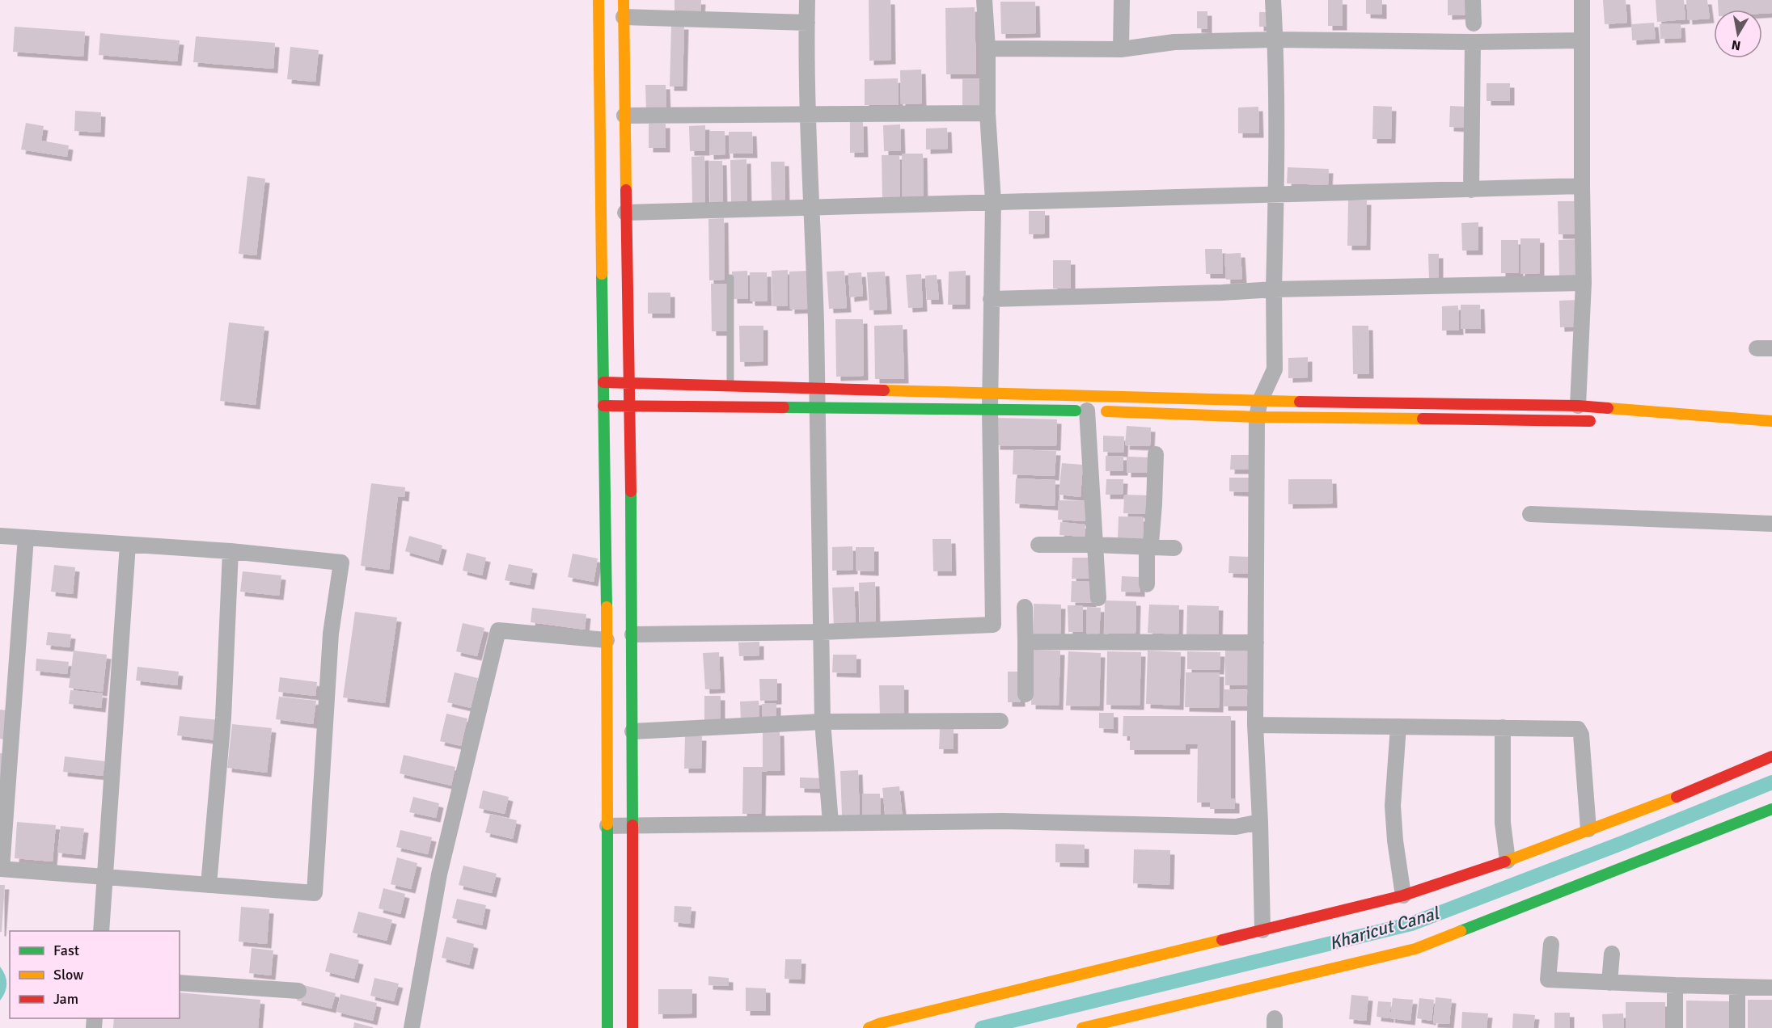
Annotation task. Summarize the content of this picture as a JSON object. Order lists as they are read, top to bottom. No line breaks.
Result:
{"water":["Kharicut Canal"],"legend":["Fast","Slow","Jam"],"north":"bottom"}
